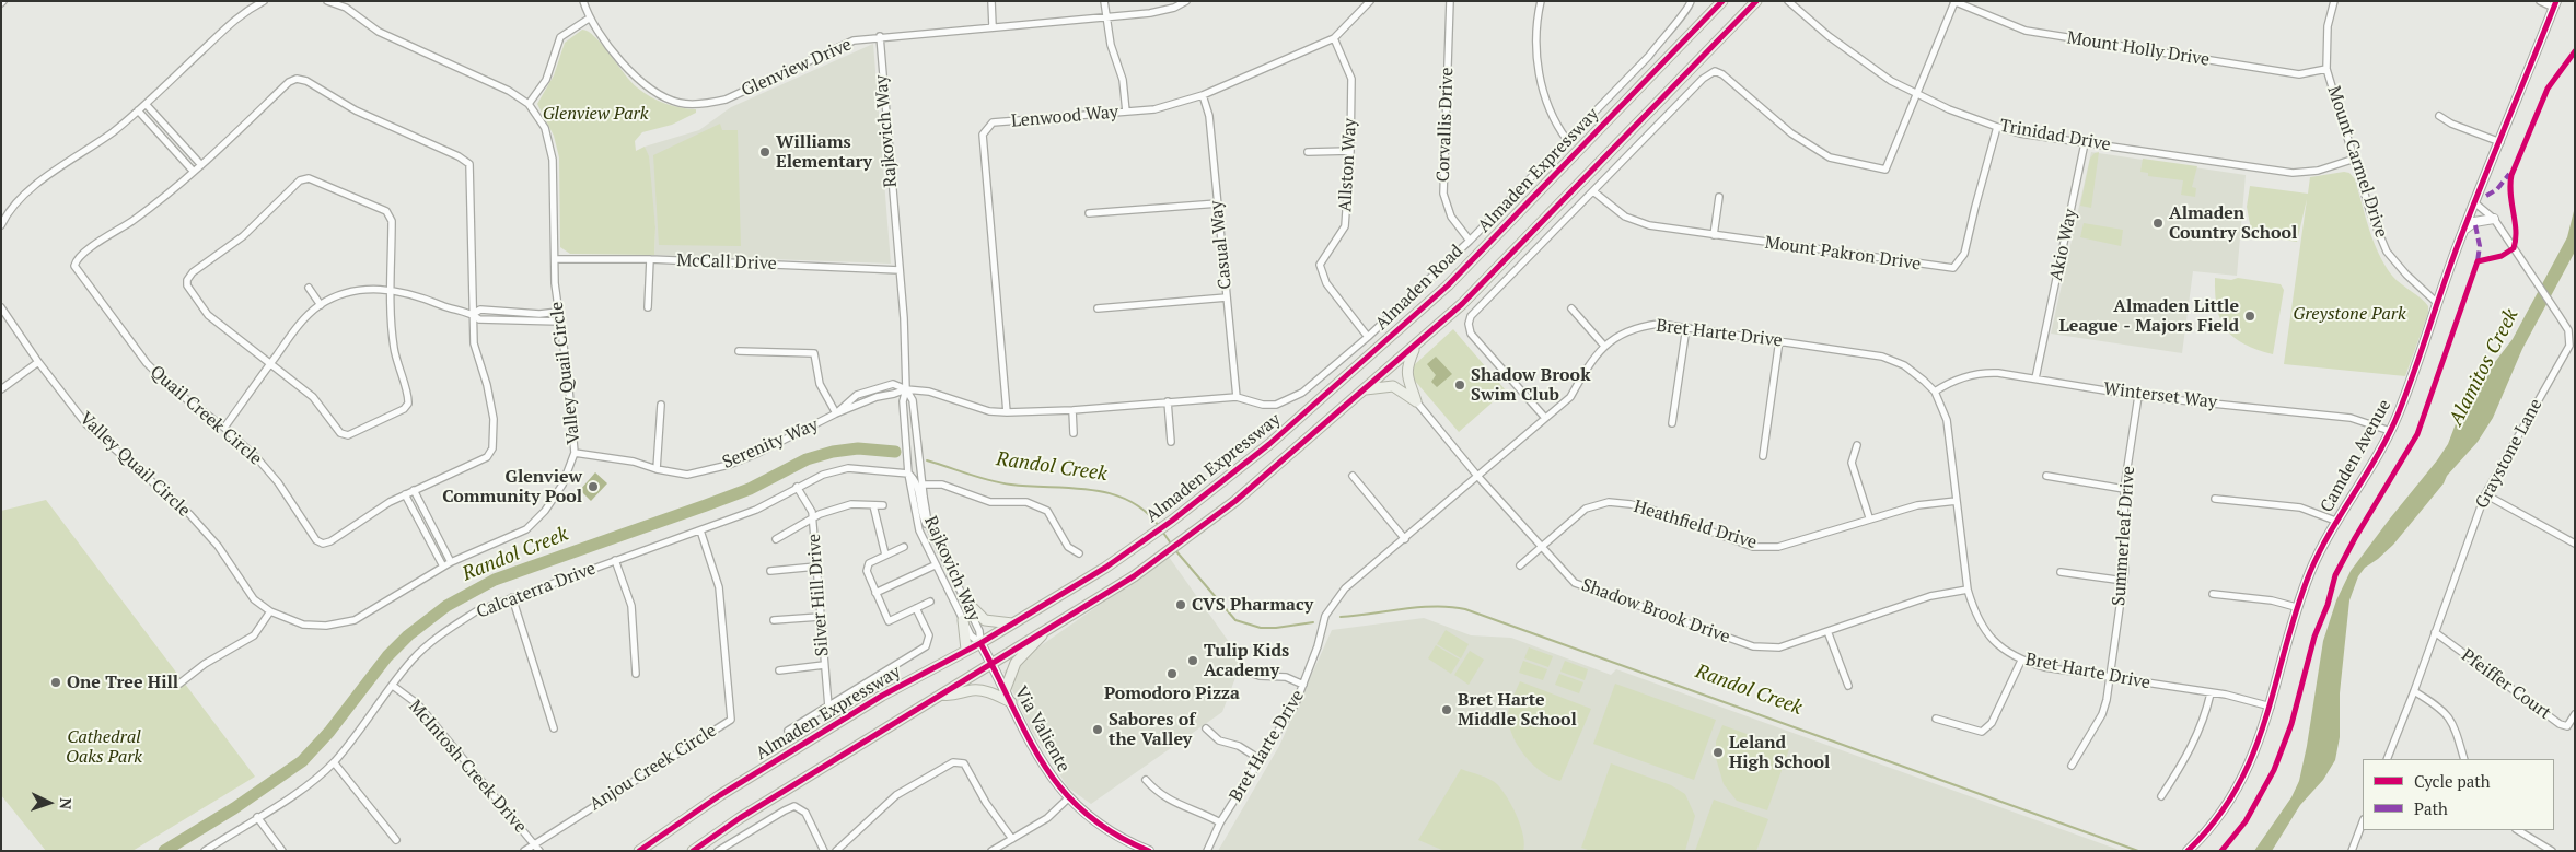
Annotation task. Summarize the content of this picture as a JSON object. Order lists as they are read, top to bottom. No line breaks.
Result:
{"streets":{"main road":["Almaden Expressway"],"street":["Mount Holly Drive","Glenview Drive","Lenwood Way","Corvallis Drive","Rajkovich Way","Trinidad Drive","Mount Carmel Drive","Allston Way","Casual Way","Akio Way","Mount Pakron Drive","McCall Drive","Almaden Road","Bret Harte Drive","Valley Quail Circle","Winterset Way","Quail Creek Circle","Serenity Way","Graystone Lane","Camden Avenue","Heathfield Drive","Summerleaf Drive","Calcaterra Drive","Silver Hill Drive","Shadow Brook Drive","Pfeiffer Court","Via Valiente","McIntosh Creek Drive","Anjou Creek Circle"]},"crossings":[["Mount Holly Drive","Mount Carmel Drive"],["Glenview Drive","Rajkovich Way"],["Lenwood Way","Allston Way"],["Lenwood Way","Casual Way"],["Lenwood Way","Serenity Way"],["Corvallis Drive","Almaden Road"],["Rajkovich Way","Almaden Expressway"],["Rajkovich Way","McCall Drive"],["Rajkovich Way","Serenity Way"],["Rajkovich Way","Calcaterra Drive"],["Rajkovich Way","Via Valiente"],["Trinidad Drive","Mount Carmel Drive"],["Trinidad Drive","Akio Way"],["Trinidad Drive","Mount Pakron Drive"],["Mount Carmel Drive","Camden Avenue"],["Allston Way","Almaden Road"],["Almaden Expressway","Via Valiente"],["Casual Way","Serenity Way"],["Akio Way","Winterset Way"],["McCall Drive","Valley Quail Circle"],["Almaden Road","Serenity Way"],["Bret Harte Drive","Winterset Way"],["Bret Harte Drive","Camden Avenue"],["Bret Harte Drive","Heathfield Drive"],["Bret Harte Drive","Summerleaf Drive"],["Bret Harte Drive","Shadow Brook Drive"],["Valley Quail Circle","Serenity Way"],["Winterset Way","Camden Avenue"],["Winterset Way","Summerleaf Drive"],["Graystone Lane","Camden Avenue"],["Graystone Lane","Pfeiffer Court"],["Heathfield Drive","Shadow Brook Drive"],["Calcaterra Drive","Silver Hill Drive"],["Calcaterra Drive","McIntosh Creek Drive"],["Calcaterra Drive","Anjou Creek Circle"],["McIntosh Creek Drive","Anjou Creek Circle"]],"water":["Alamitos Creek","Randol Creek"],"parks":["Glenview Park","Greystone Park","Cathedral Oaks Park"],"places":["Williams Elementary","Almaden Country School","Almaden Little League - Majors Field","Shadow Brook Swim Club","Glenview Community Pool","CVS Pharmacy","Tulip Kids Academy","Pomodoro Pizza","One Tree Hill","Bret Harte Middle School","Sabores of the Valley","Leland High School"],"legend":["Cycle path","Path"],"north":"right"}
